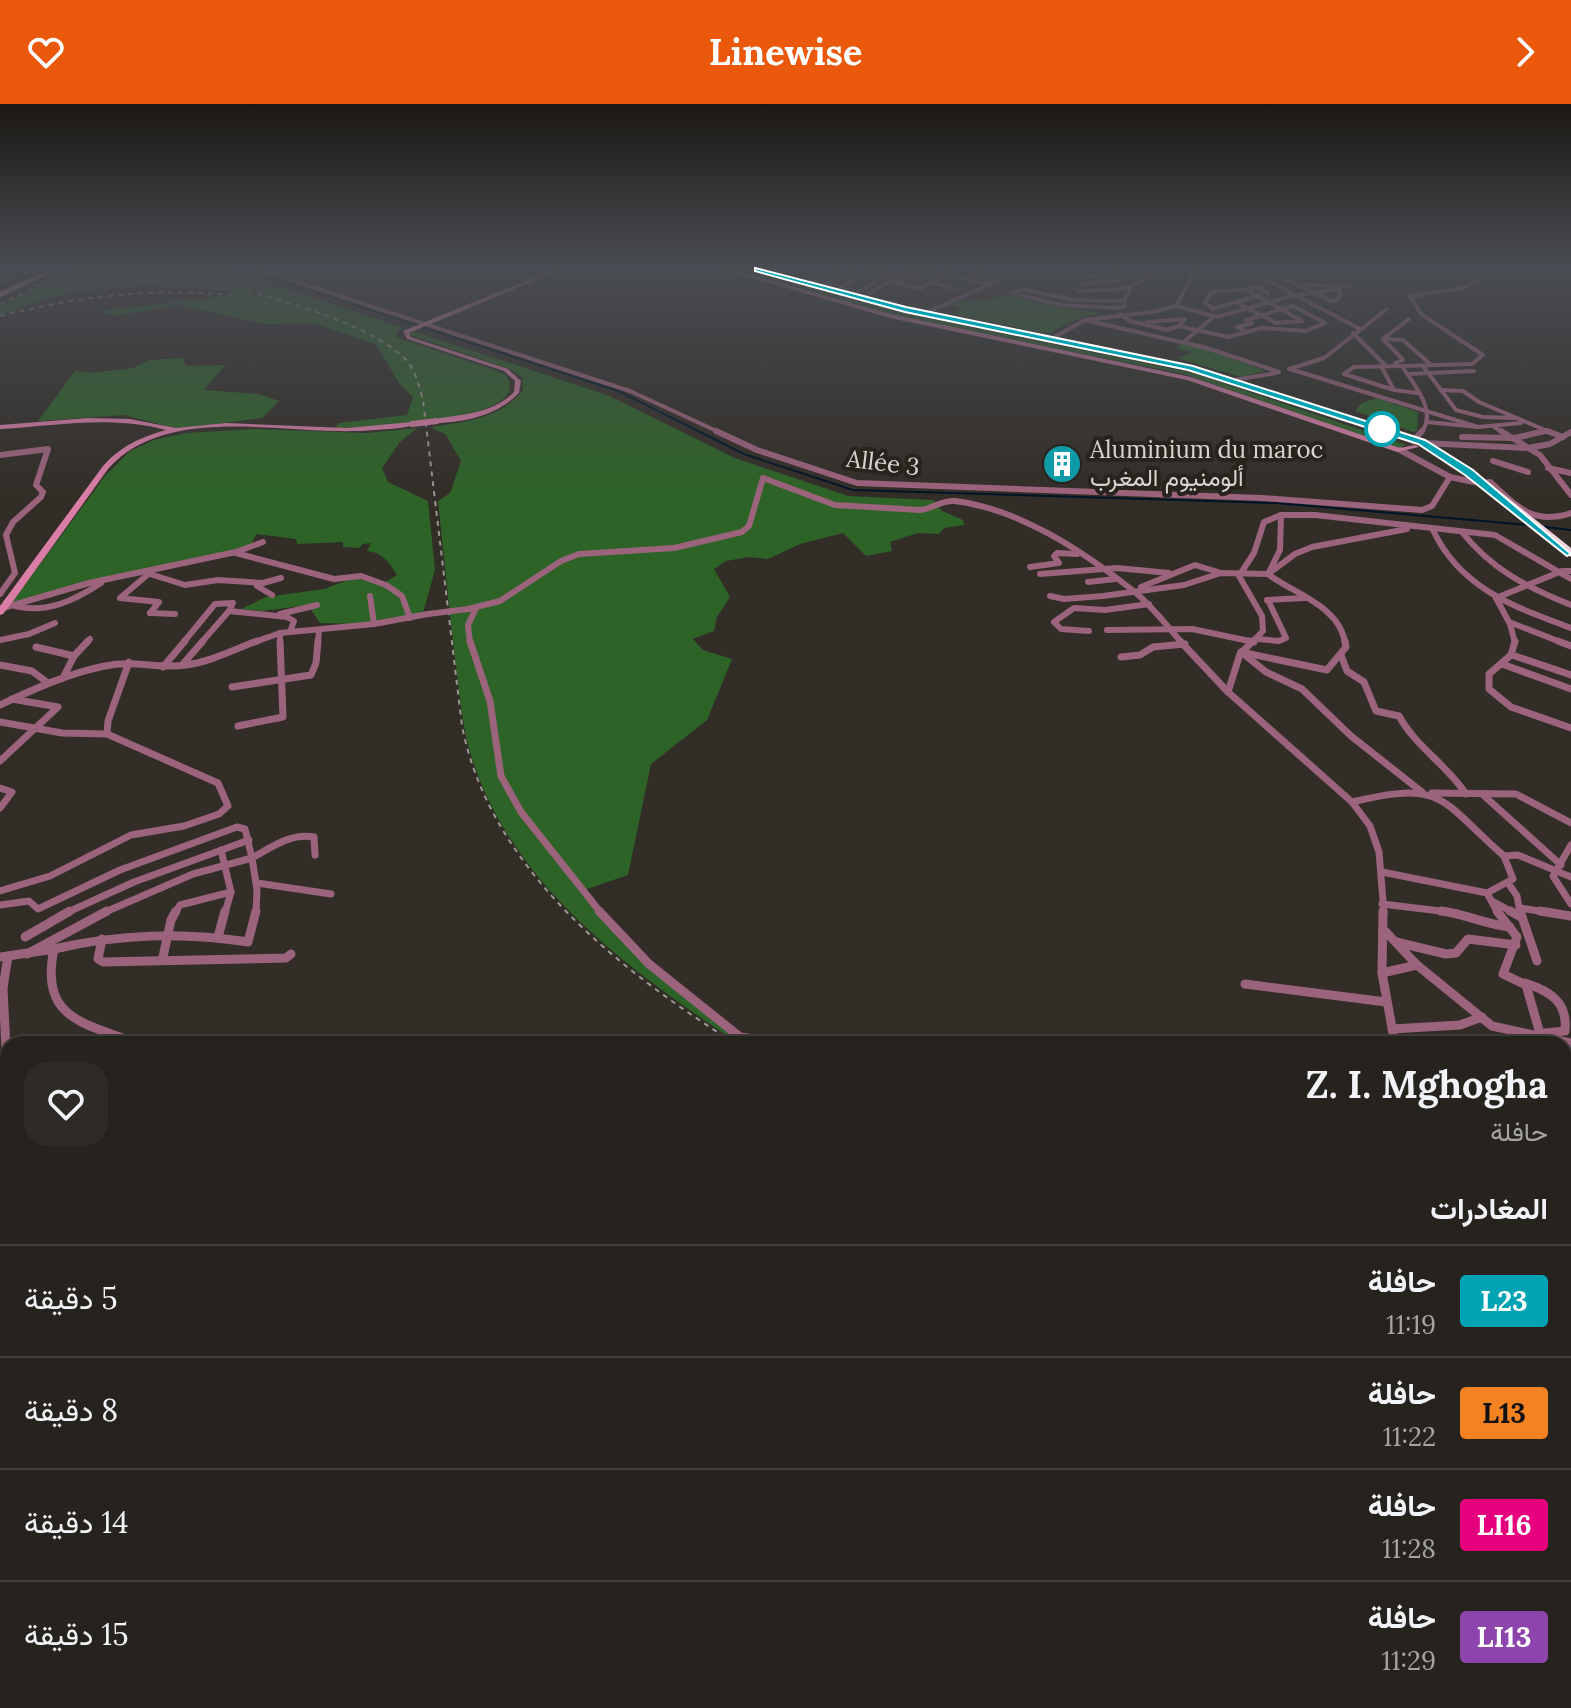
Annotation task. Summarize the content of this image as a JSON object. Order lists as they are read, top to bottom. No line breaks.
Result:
{"streets":{"street":["Allée 3"]},"places":{"building":["Aluminium du maroc ألومنيوم المغرب"]},"lines":["bus line L23"],"page":{"header":"Linewise","heading":[["Z. I. Mghogha","حافلة"],"المغادرات"],"list":[{"mark":"L23","name":"حافلة","note":"11:19","value":"5 دقيقة"},{"mark":"L13","name":"حافلة","note":"11:22","value":"8 دقيقة"},{"mark":"LI16","name":"حافلة","note":"11:28","value":"14 دقيقة"},{"mark":"LI13","name":"حافلة","note":"11:29","value":"15 دقيقة"}]}}
